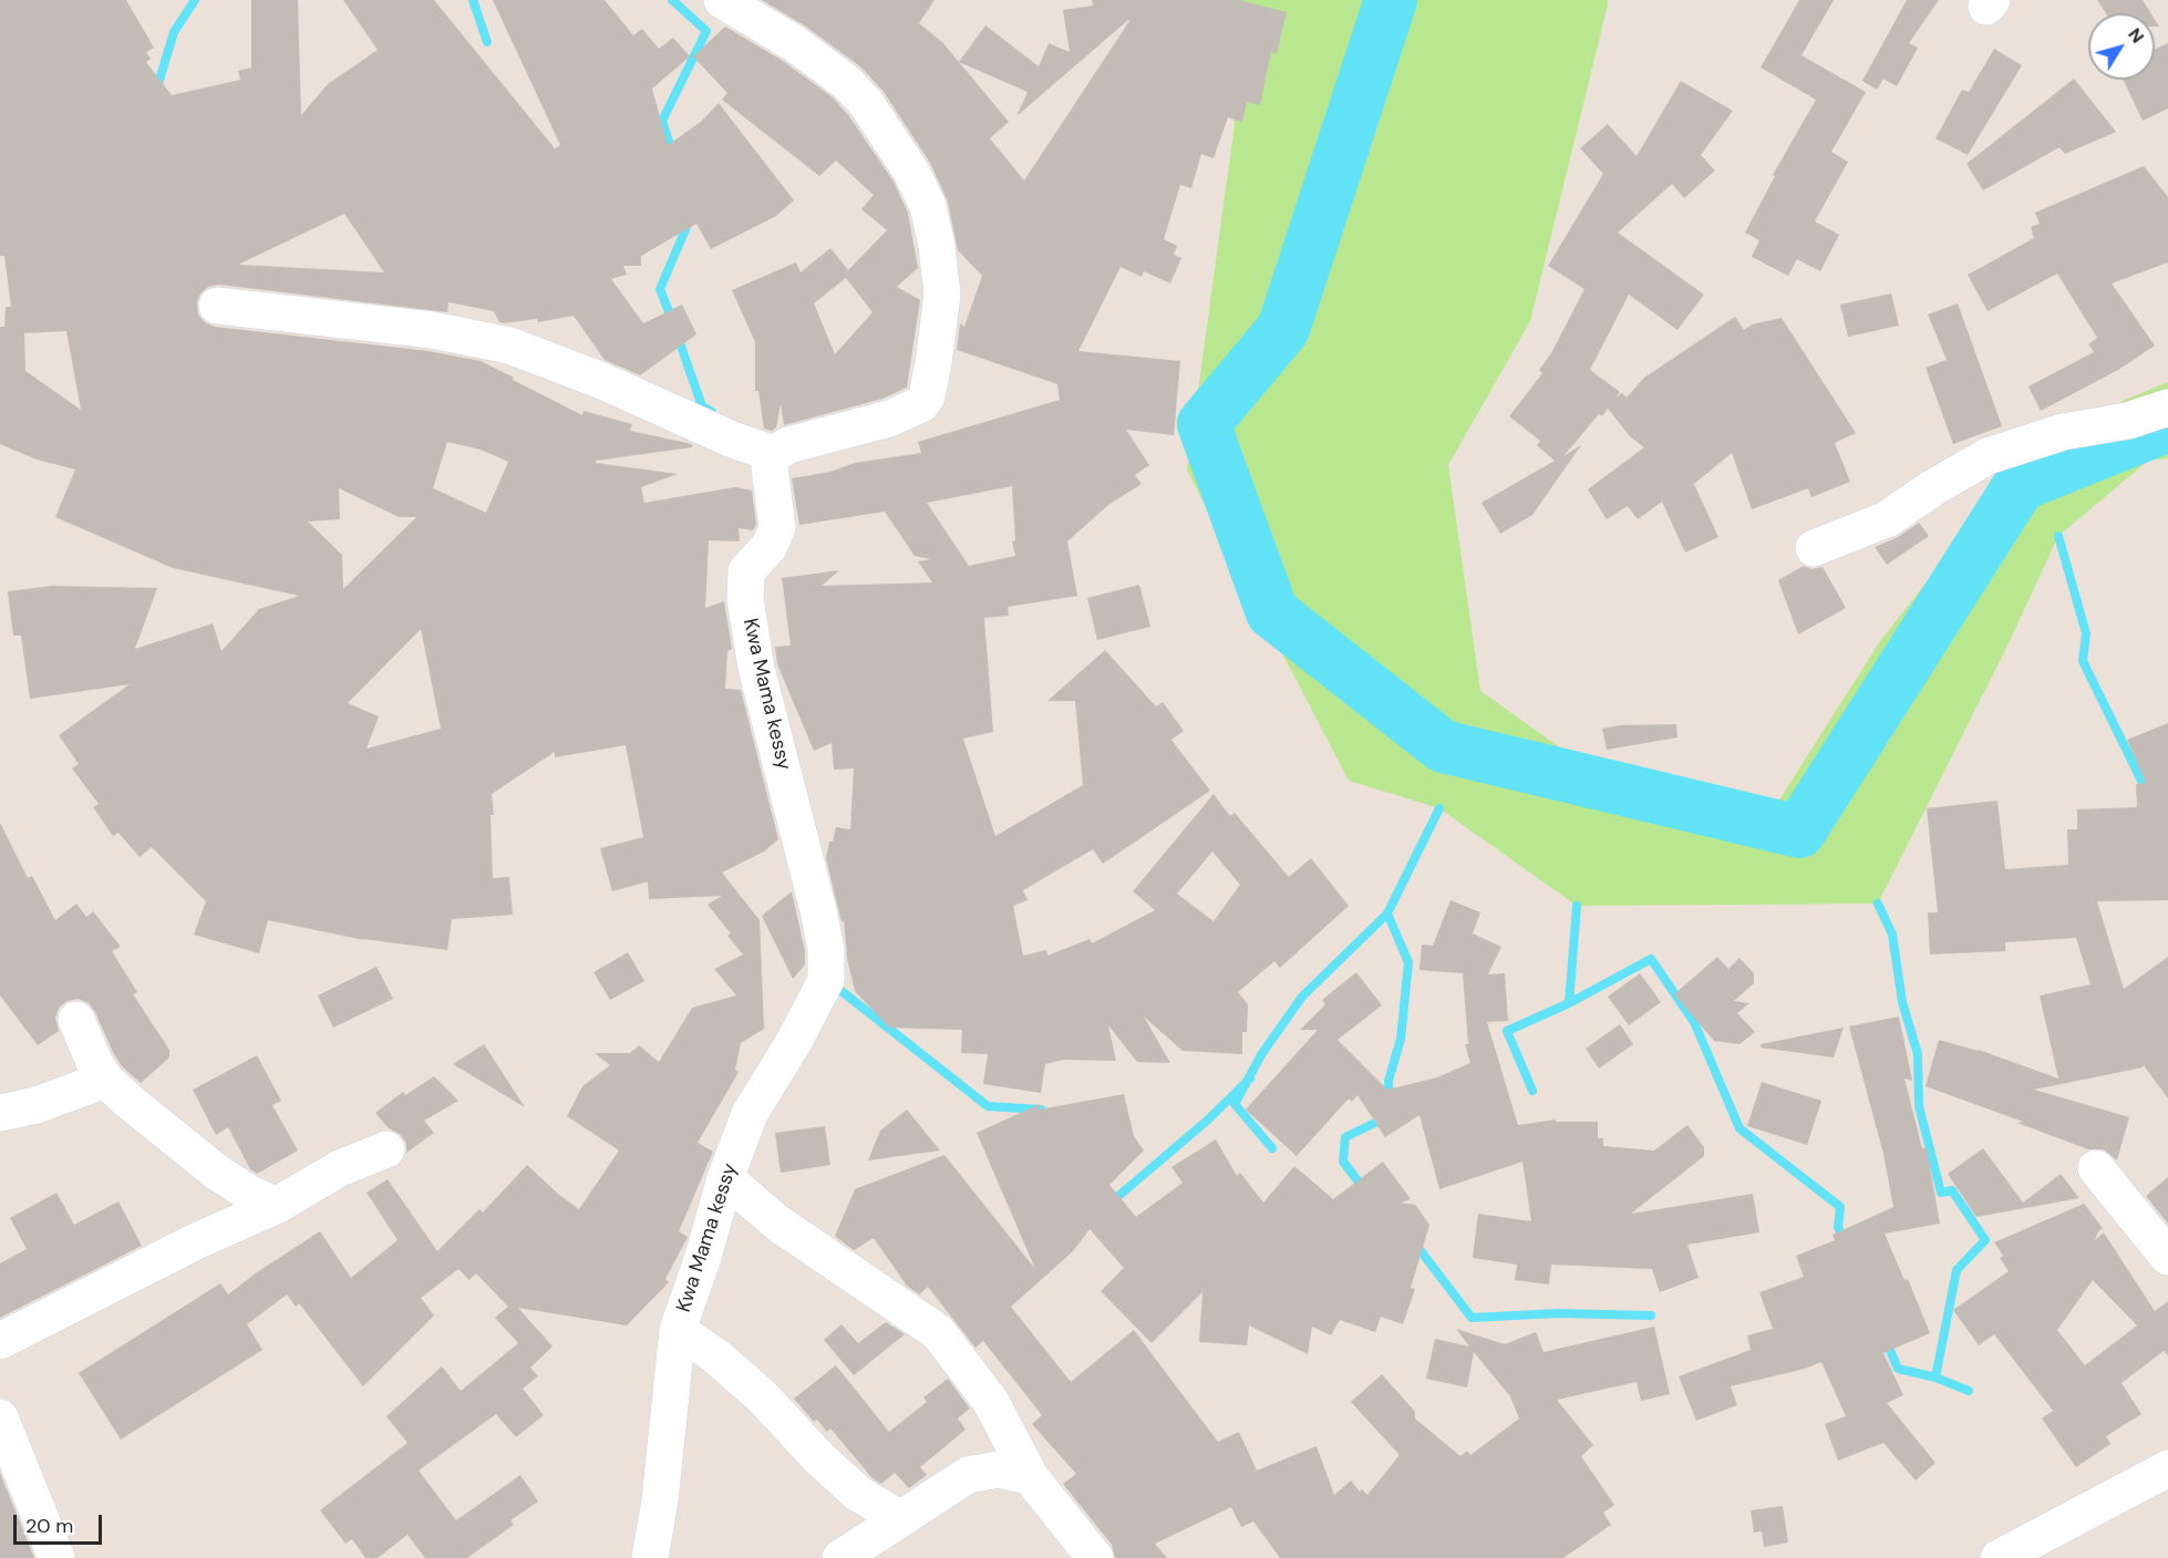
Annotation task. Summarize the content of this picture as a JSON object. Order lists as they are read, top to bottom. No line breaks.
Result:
{"streets":{"street":["Kwa Mama kessy"]},"scale_bar":"20 m","north":"top right"}
